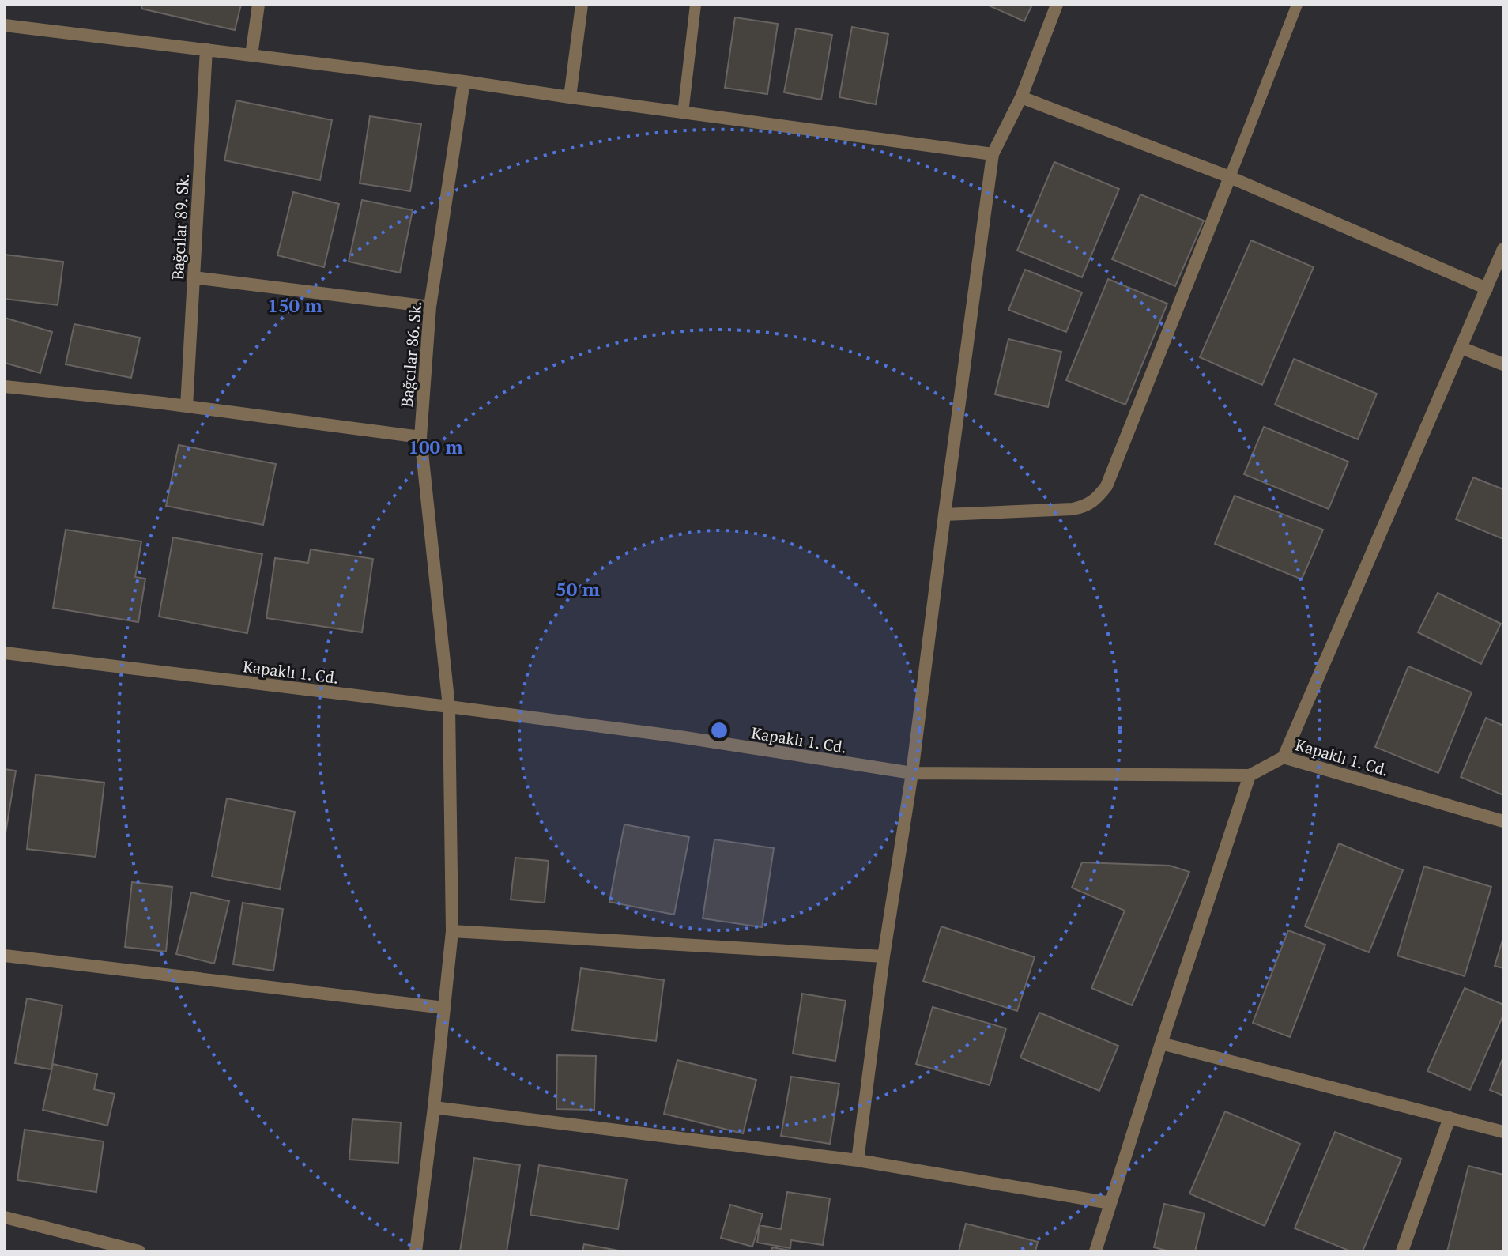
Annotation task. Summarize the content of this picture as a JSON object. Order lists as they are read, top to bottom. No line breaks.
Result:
{"streets":{"street":["Bağcılar 89. Sk.","Bağcılar 86. Sk.","Kapaklı 1. Cd."]},"crossings":[["Bağcılar 86. Sk.","Kapaklı 1. Cd."]],"rings":["150 m","100 m","50 m"]}
